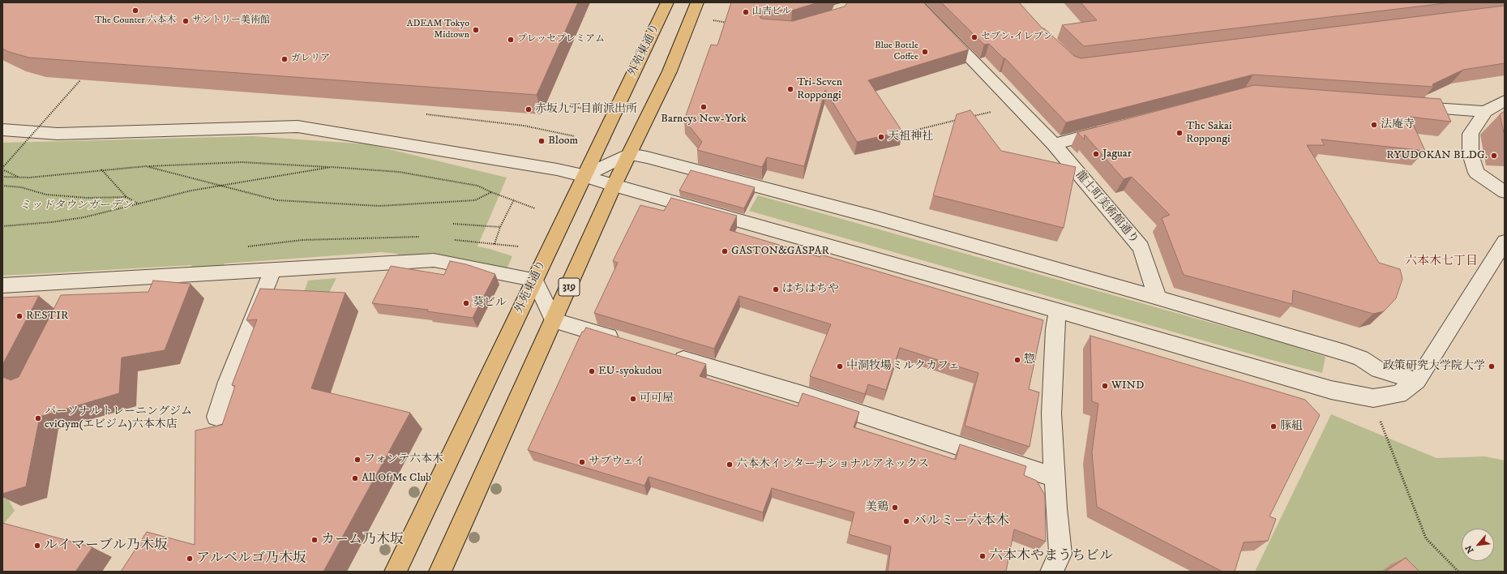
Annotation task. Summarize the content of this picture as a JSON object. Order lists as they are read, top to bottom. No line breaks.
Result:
{"streets":{"main road":["外苑東通り","319"],"street":["龍土町美術館通り"]},"districts":["六本木七丁目"],"parks":["ミッドタウンガーデン"],"places":["The Counter 六本木","山吉ビル","サントリー美術館","ADEAM Tokyo Midtown","セブン-イレブン","プレッセプレミアム","Blue Bottle Coffee","ガレリア","Tri-Seven Roppongi","Barneys New-York","赤坂九丁目前派出所","法庵寺","The Sakai Roppongi","天祖神社","Bloom","Jaguar","RYUDOKAN BLDG.","GASTON&GASPAR","はちはちや","葵ビル","RESTIR","惣","中洞牧場ミルクカフェ","政策研究大学院大学","EU-syokudou","WIND","可可屋","パーソナルトレーニングジム eviGym(エビジム)六本木店","豚組","フォンテ六本木","サブウェイ","六本木インターナショナルアネックス","All Of Me Club","美鶏","バルミー六本木","カーム乃木坂","ルイマーブル乃木坂","六本木やまうちビル","アルベルゴ乃木坂"],"north":"bottom left"}
